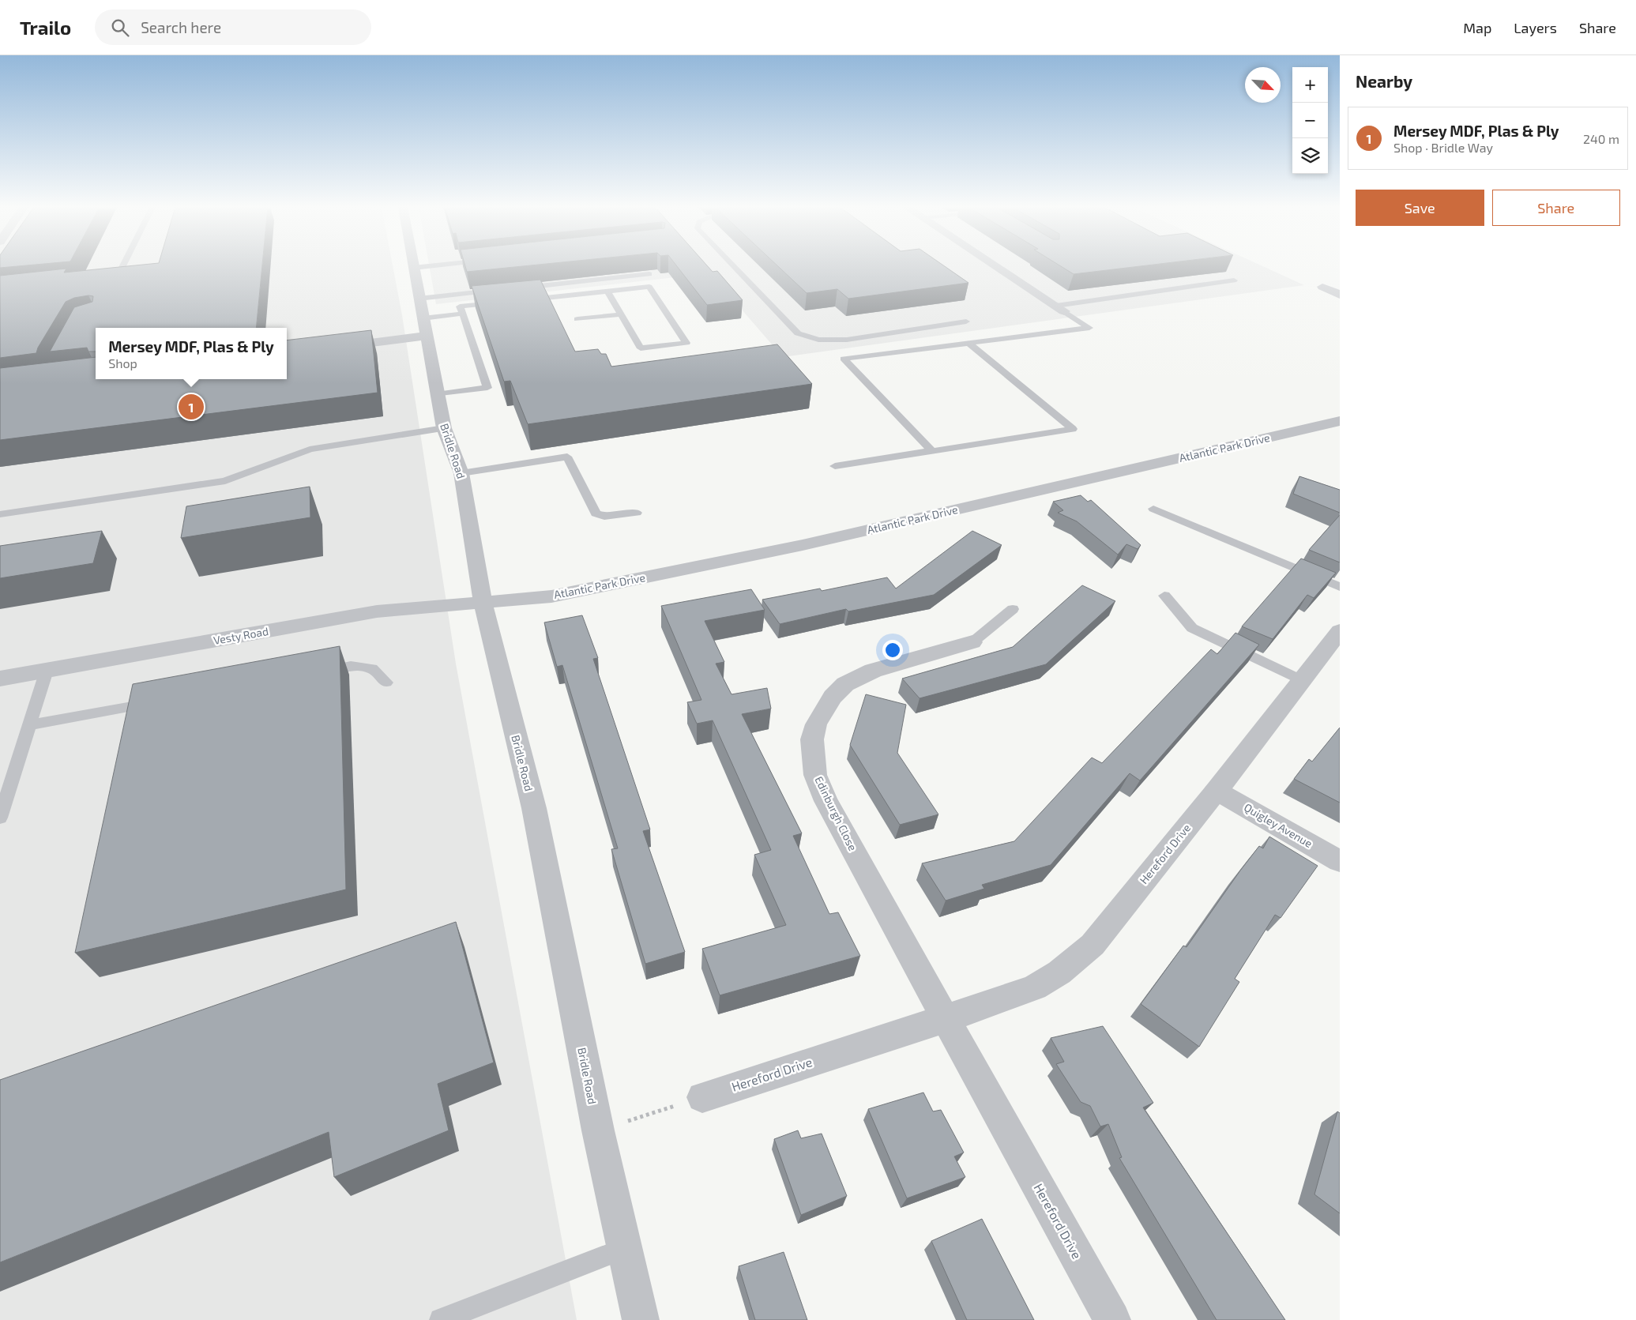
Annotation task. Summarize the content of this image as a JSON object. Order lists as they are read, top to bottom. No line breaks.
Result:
{"streets":{"street":["Atlantic Park Drive","Bridle Road","Vesty Road","Edinburgh Close","Quigley Avenue","Hereford Drive"]},"crossings":[["Atlantic Park Drive","Bridle Road"],["Atlantic Park Drive","Vesty Road"],["Bridle Road","Vesty Road"],["Edinburgh Close","Hereford Drive"],["Quigley Avenue","Hereford Drive"]],"north":"bottom right","page":{"header":"Trailo","search":"Search here","nav":["Map","Layers","Share"],"heading":"Nearby","map_buttons":["+","−"],"list":[{"mark":"1","name":"Mersey MDF, Plas & Ply","note":"Shop · Bridle Way","value":"240 m"}],"buttons":["Save","Share"],"popup":["Mersey MDF, Plas & Ply","Shop"],"pins":"1"}}
